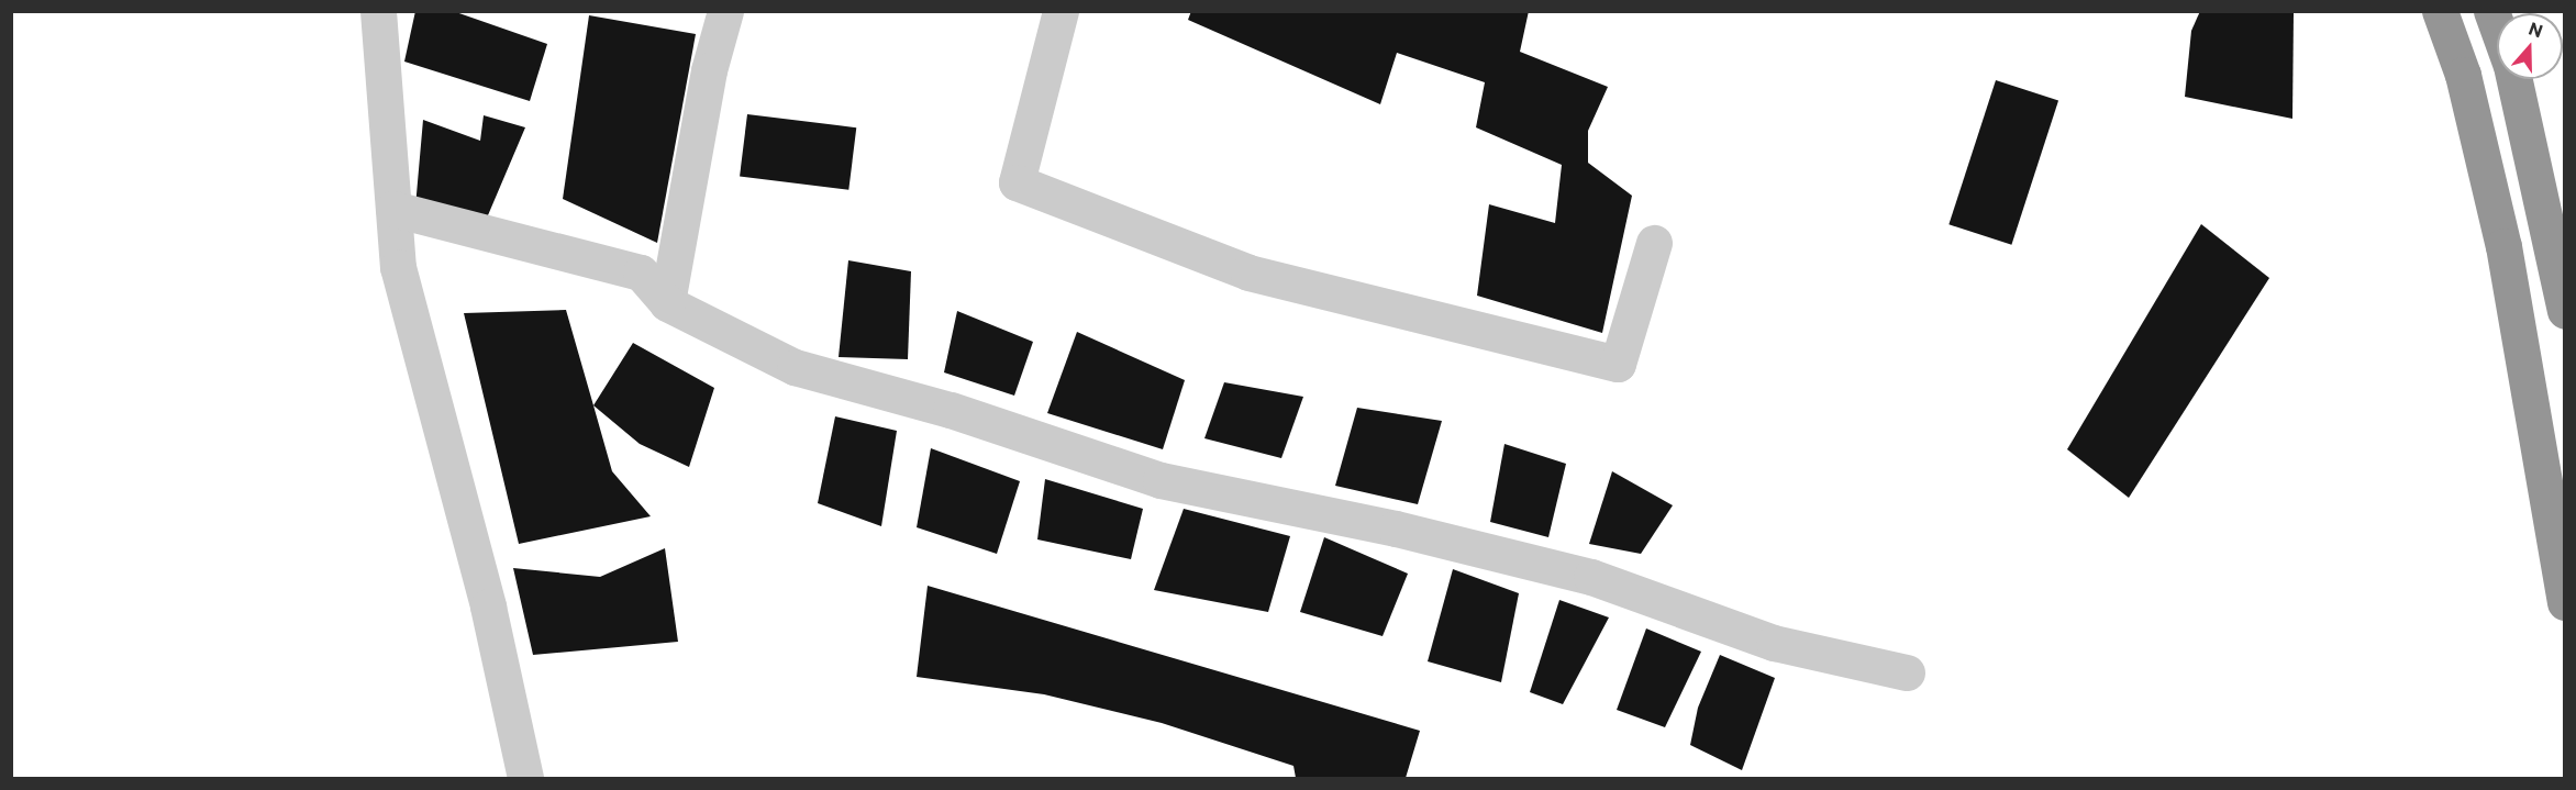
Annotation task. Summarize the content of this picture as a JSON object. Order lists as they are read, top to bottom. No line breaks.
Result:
{"north":"top"}
